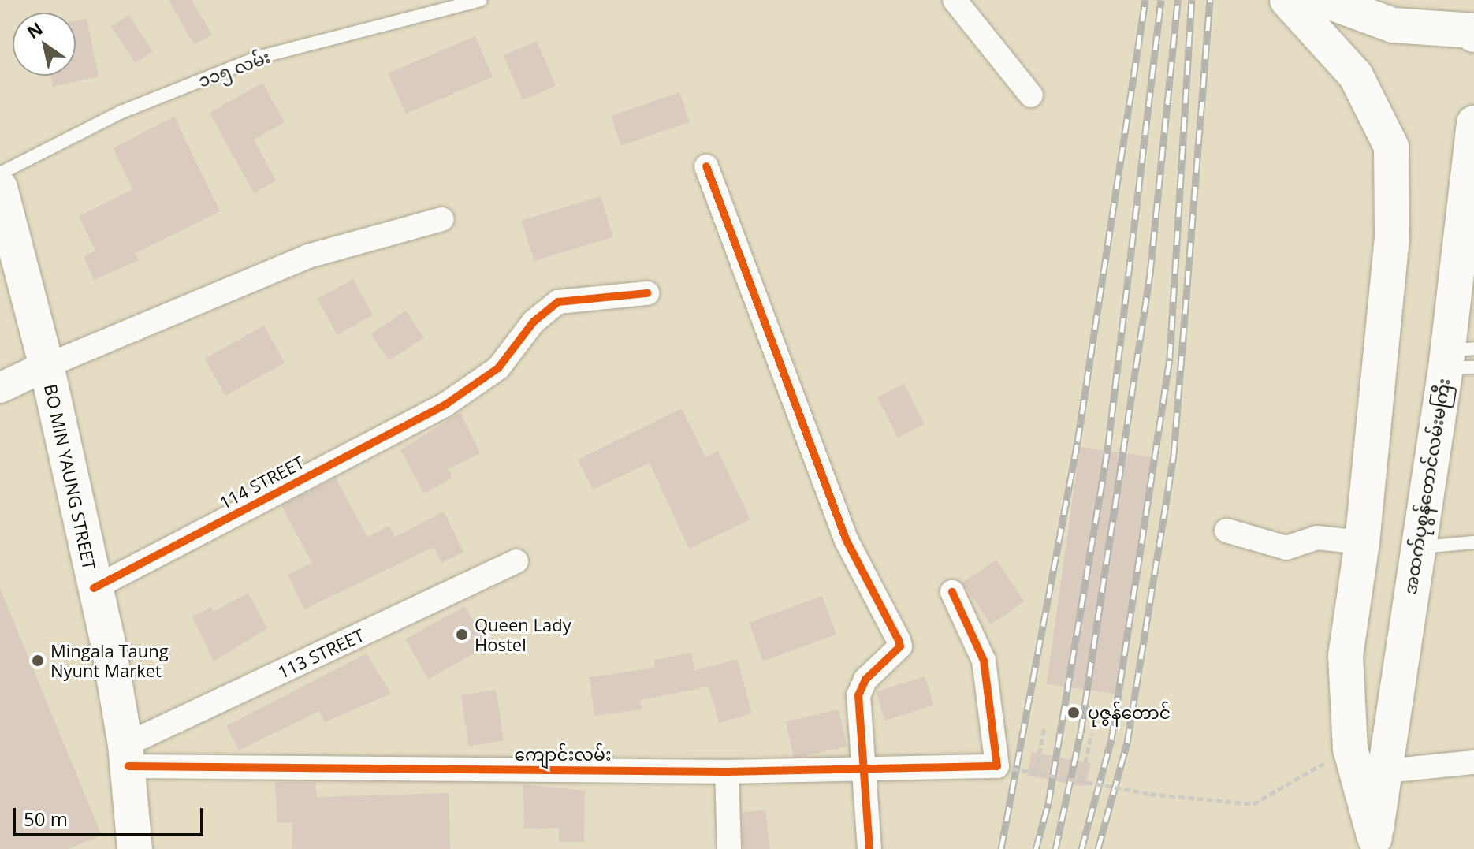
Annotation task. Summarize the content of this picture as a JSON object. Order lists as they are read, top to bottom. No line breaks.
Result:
{"streets":{"main road":["BO MIN YAUNG STREET","အထက်ပုစွန်တောင်လမ်းမကြီး"],"street":["114 STREET","113 STREET","ကျောင်းလမ်း"],"lane":["၁၁၅ လမ်း"]},"crossings":[["BO MIN YAUNG STREET","114 STREET"],["BO MIN YAUNG STREET","113 STREET"],["BO MIN YAUNG STREET","ကျောင်းလမ်း"],["113 STREET","ကျောင်းလမ်း"]],"places":["Queen Lady Hostel","Mingala Taung Nyunt Market","ပုဇွန်တောင်"],"scale_bar":"50 m","north":"top left"}
